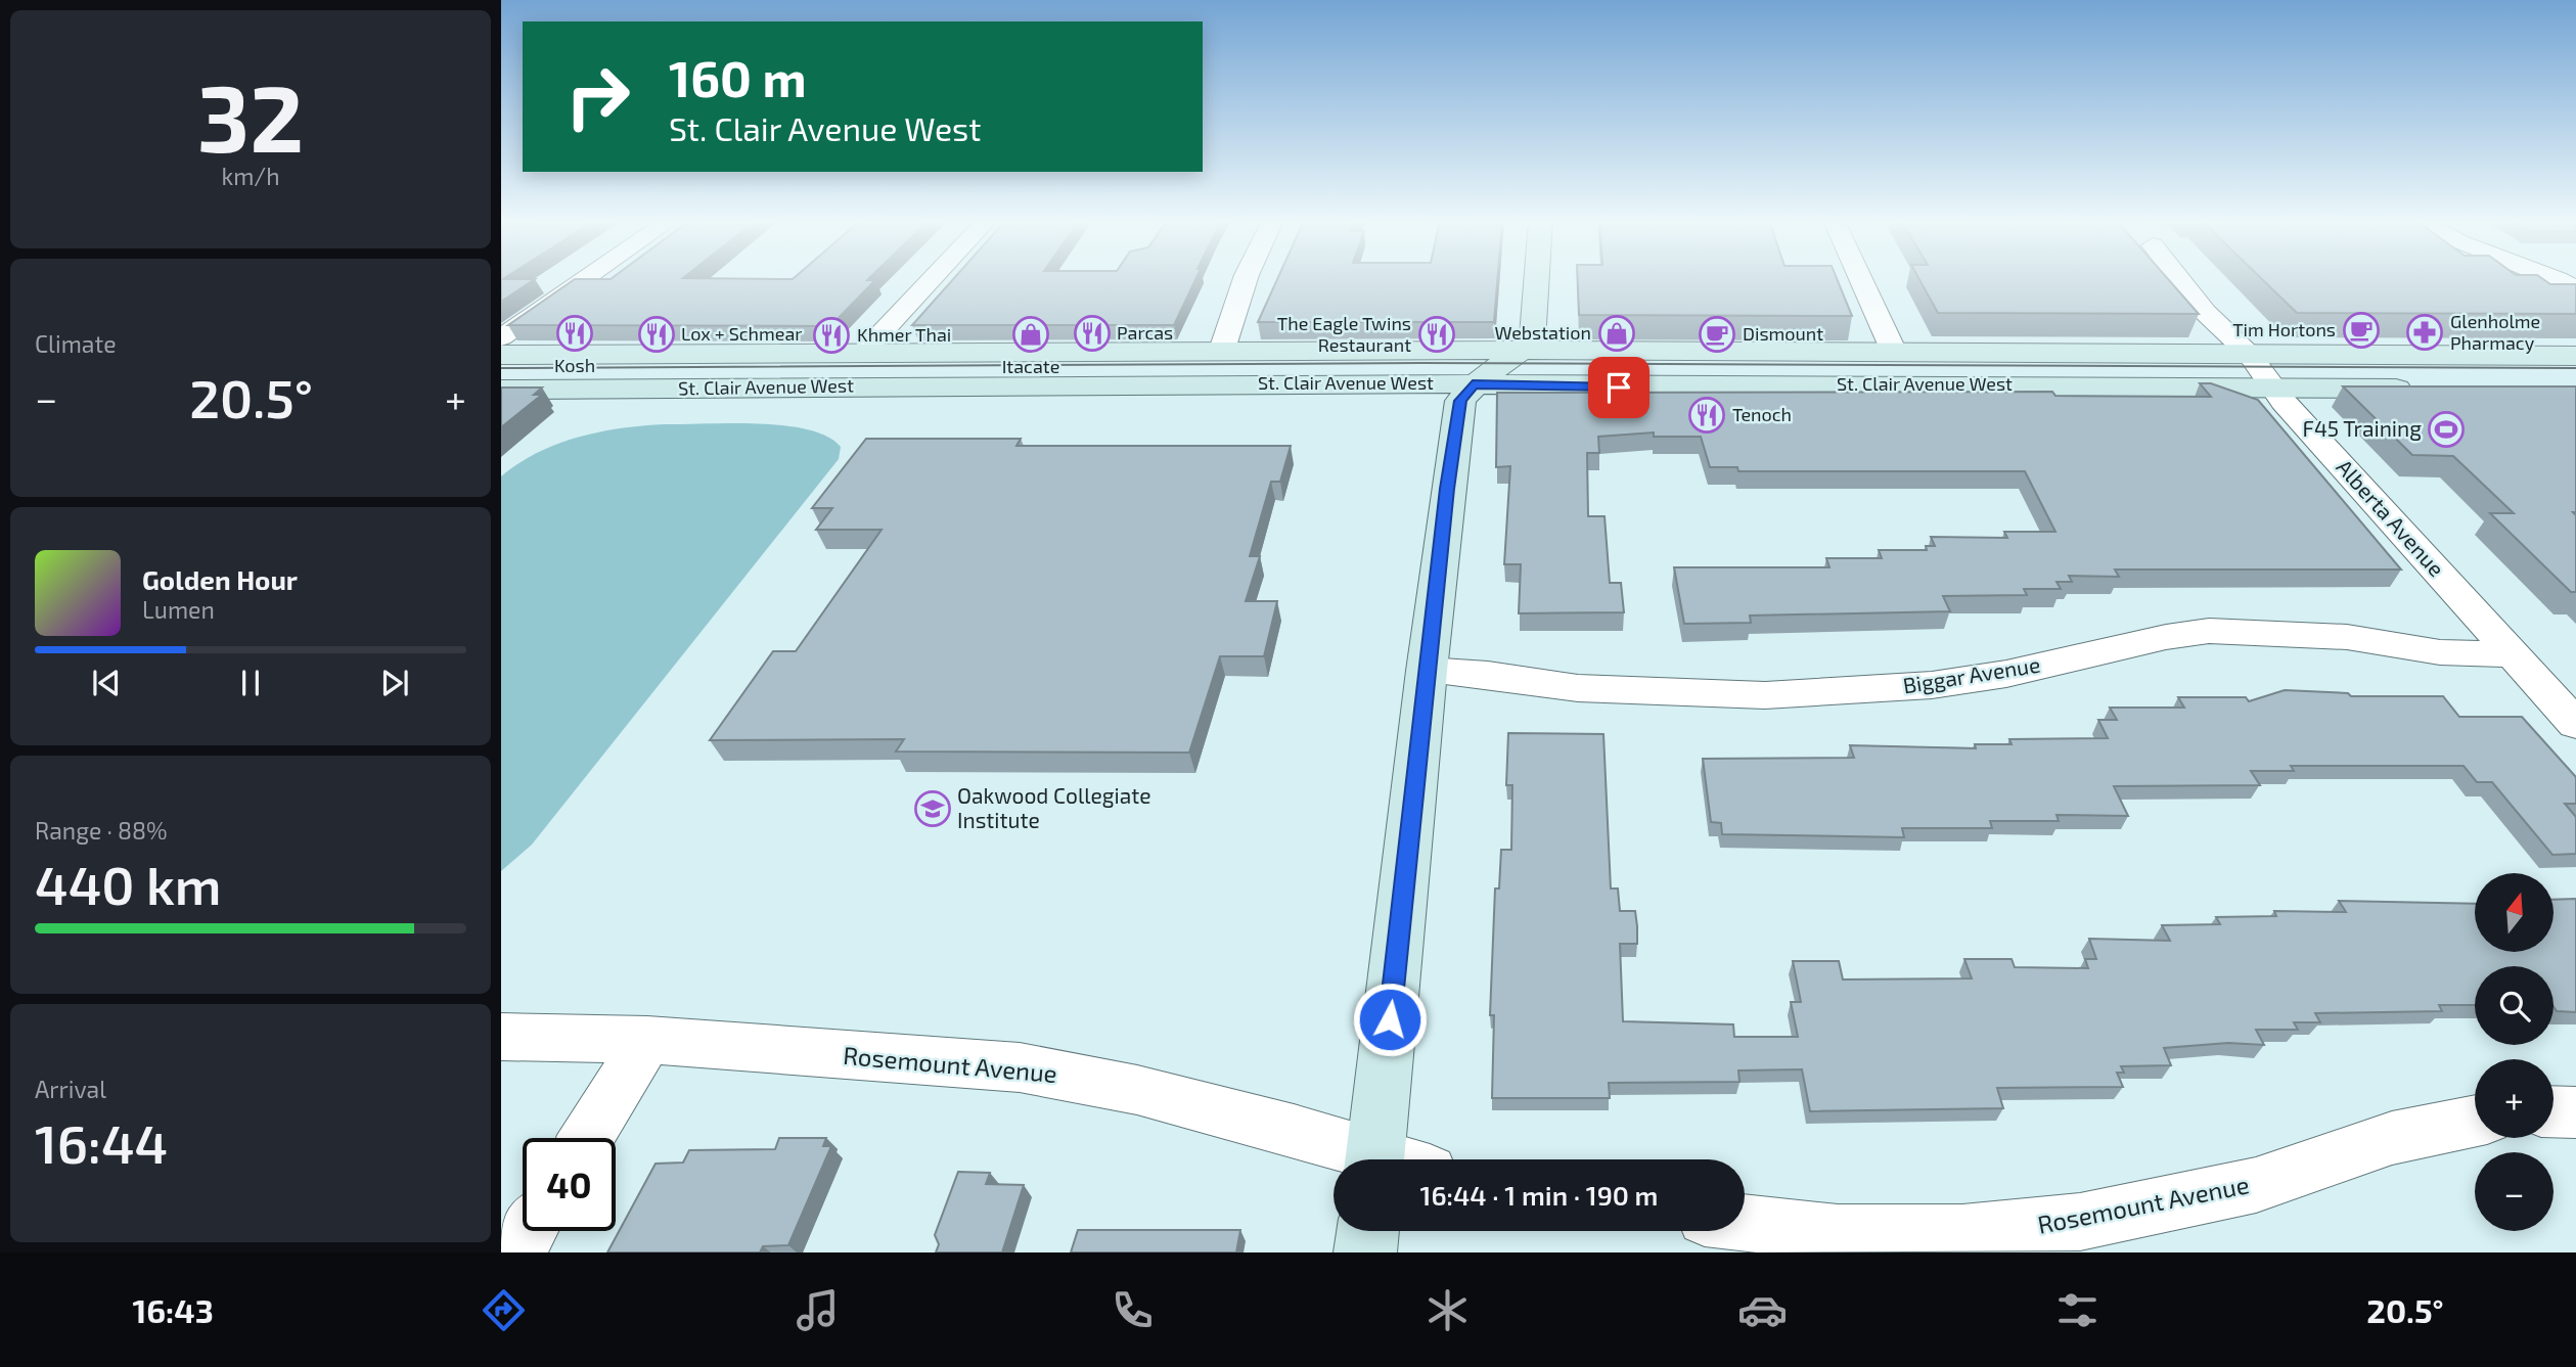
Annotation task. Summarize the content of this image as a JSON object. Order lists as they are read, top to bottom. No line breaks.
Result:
{"streets":{"main road":["St. Clair Avenue West"],"street":["Alberta Avenue","Biggar Avenue","Rosemount Avenue"]},"crossings":[["St. Clair Avenue West","Alberta Avenue"],["Alberta Avenue","Biggar Avenue"]],"places":{"cafe":["Tim Hortons","Dismount"],"pharmacy":["Glenholme Pharmacy"],"restaurant":["Kosh","Parcas","Lox + Schmear","The Eagle Twins Restaurant","Khmer Thai","Tenoch"],"shop":["Webstation","Itacate"],"sports":["F45 Training"],"school or university":["Oakwood Collegiate Institute"]},"north":"top","page":{"tile":[["32","km/h"],"Climate",["Range · 88%","440 km"],["Arrival","16:44"]],"turn":["160 m","St. Clair Avenue West"],"heat":["−","20.5°","+"],"song":["Golden Hour","Lumen"],"map_buttons":["+","−"],"limit":"40","trip":"16:44 · 1 min · 190 m","tabs":["16:43","20.5°"]}}
